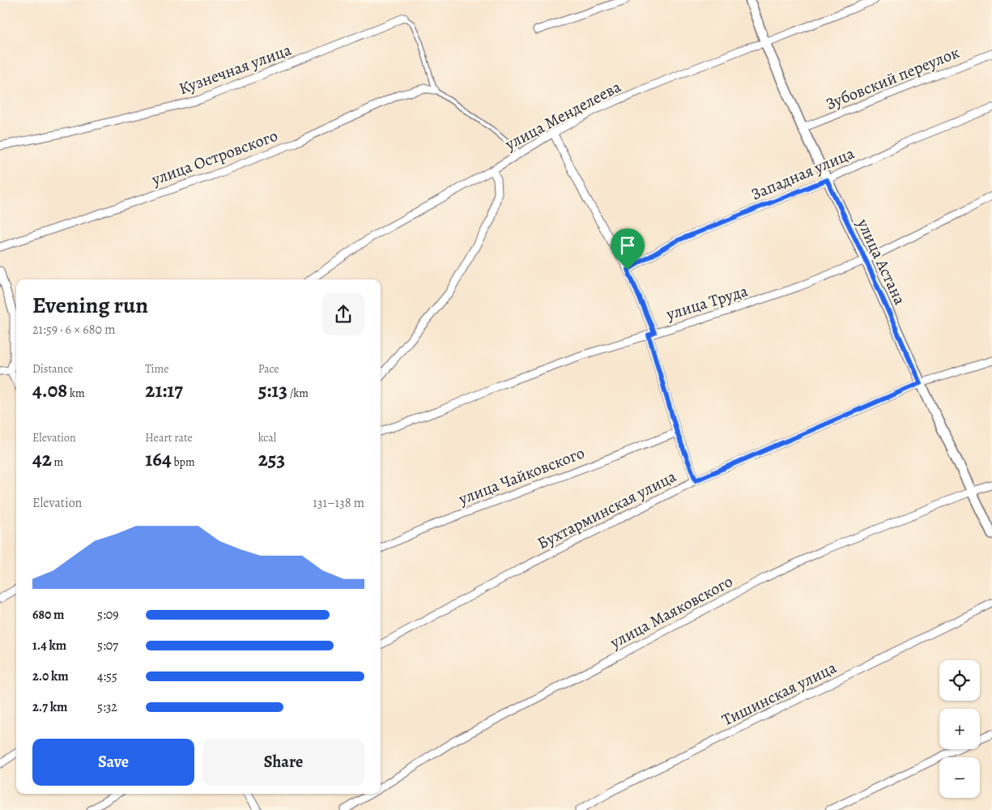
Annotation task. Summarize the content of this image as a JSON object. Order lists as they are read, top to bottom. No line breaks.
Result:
{"streets":{"street":["Кузнечная улица","Зубовский переулок","улица Менделеева","улица Островского","Западная улица","улица Астана","улица Труда","улица Чайковского","Бухтарминская улица","улица Маяковского","Тишинская улица"]},"crossings":[["Зубовский переулок","улица Астана"],["улица Менделеева","улица Астана"],["Западная улица","улица Астана"],["улица Астана","улица Труда"],["улица Астана","Бухтарминская улица"],["улица Астана","улица Маяковского"]],"page":{"heading":["Evening run","21:59 · 6 × 680 m"],"stats":[["Distance","4.08 km"],["Time","21:17"],["Pace","5:13 /km"],["Elevation","42 m"],["Heart rate","164 bpm"],["kcal","253"]],"chart":["Elevation","131–138 m"],"list":[{"name":"680 m","note":"5:09"},{"name":"1.4 km","note":"5:07"},{"name":"2.0 km","note":"4:55"},{"name":"2.7 km","note":"5:32"}],"map_buttons":["+","−"],"buttons":["Save","Share"]}}
